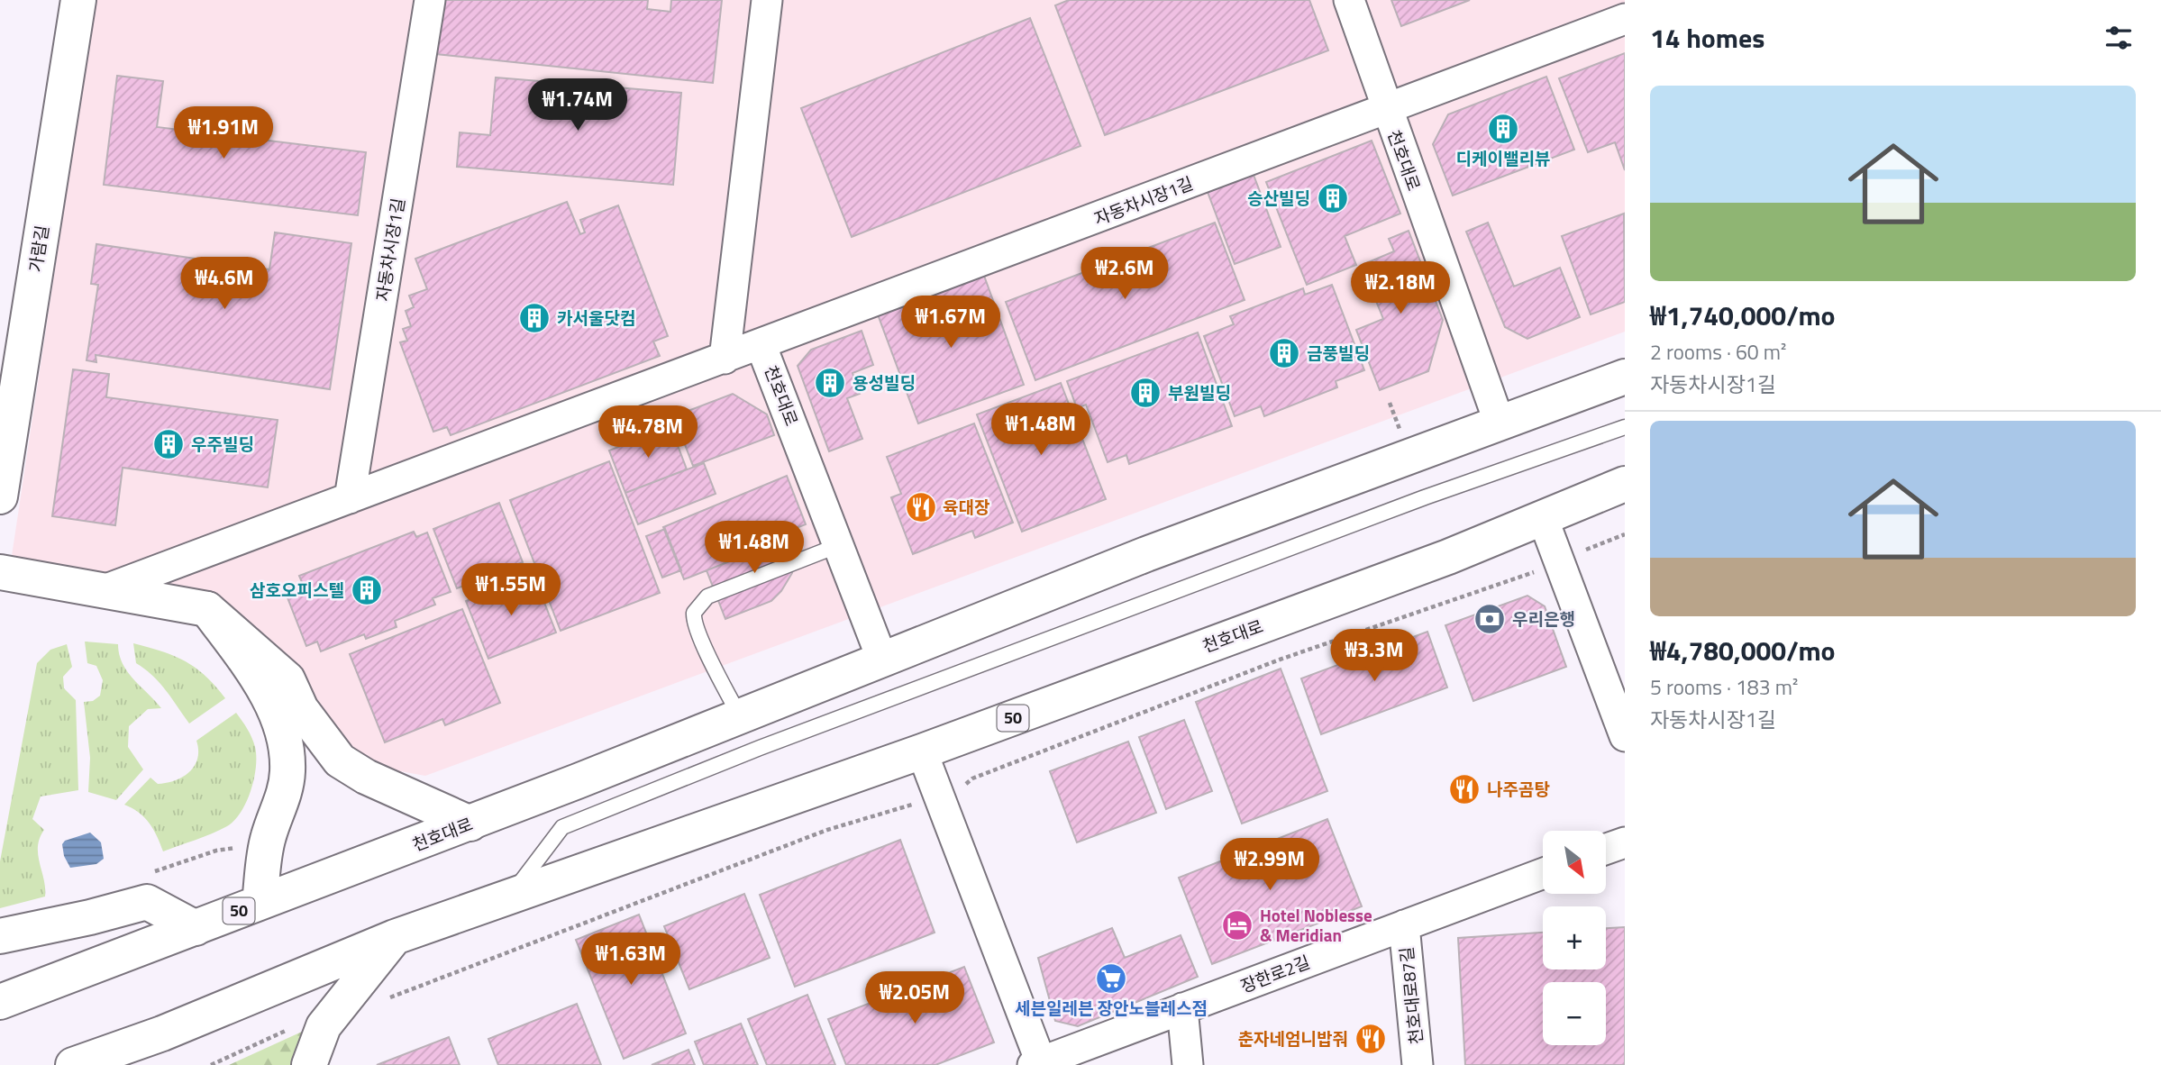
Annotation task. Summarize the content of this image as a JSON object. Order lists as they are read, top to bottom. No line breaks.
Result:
{"streets":{"main road":["천호대로","가람길","50"],"street":["자동차시장1길","장한로2길","천호대로87길"]},"crossings":[["천호대로","자동차시장1길"],["장한로2길","천호대로87길"]],"places":{"building":["디케이밸리뷰","승산빌딩","카서울닷컴","금풍빌딩","용성빌딩","부원빌딩","우주빌딩","삼호오피스텔"],"restaurant":["육대장","나주곰탕","춘자네엄니밥줘"],"bank":["우리은행"],"hotel":["Hotel Noblesse & Meridian"],"supermarket":["세븐일레븐 장안노블레스점"]},"north":"bottom right","page":{"heading":"14 homes","list":[{"name":"₩1,740,000/mo","note":"2 rooms · 60 m² · 자동차시장1길"},{"name":"₩4,780,000/mo","note":"5 rooms · 183 m² · 자동차시장1길"}],"price":["₩1.74M","₩1.91M","₩2.6M","₩4.6M","₩2.18M","₩1.67M","₩1.48M","₩4.78M","₩1.48M","₩1.55M","₩3.3M","₩2.99M","₩1.63M","₩2.05M"],"map_buttons":["+","−"]}}
